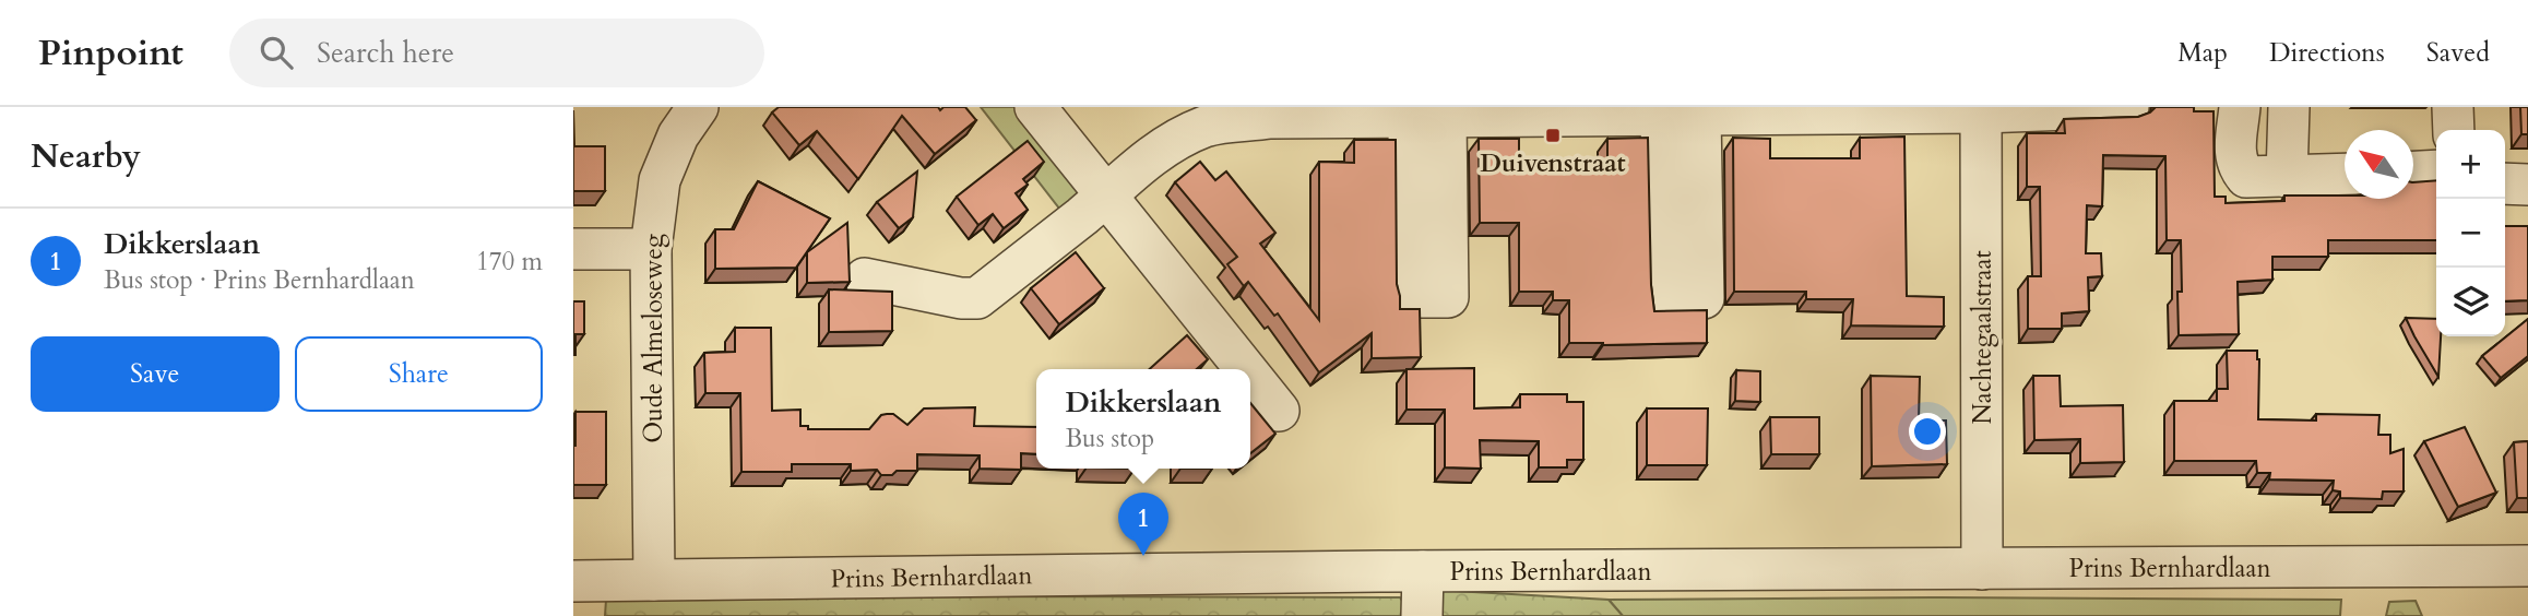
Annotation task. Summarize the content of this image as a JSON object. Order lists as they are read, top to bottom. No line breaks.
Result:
{"streets":{"street":["Nachtegaalstraat","Oude Almeloseweg","Prins Bernhardlaan"]},"crossings":[["Nachtegaalstraat","Prins Bernhardlaan"],["Oude Almeloseweg","Prins Bernhardlaan"]],"places":{"transit":["Duivenstraat"]},"north":"top left","page":{"header":"Pinpoint","search":"Search here","nav":["Map","Directions","Saved"],"heading":"Nearby","map_buttons":["+","−"],"list":[{"mark":"1","name":"Dikkerslaan","note":"Bus stop · Prins Bernhardlaan","value":"170 m"}],"buttons":["Save","Share"],"popup":["Dikkerslaan","Bus stop"],"pins":"1"}}
